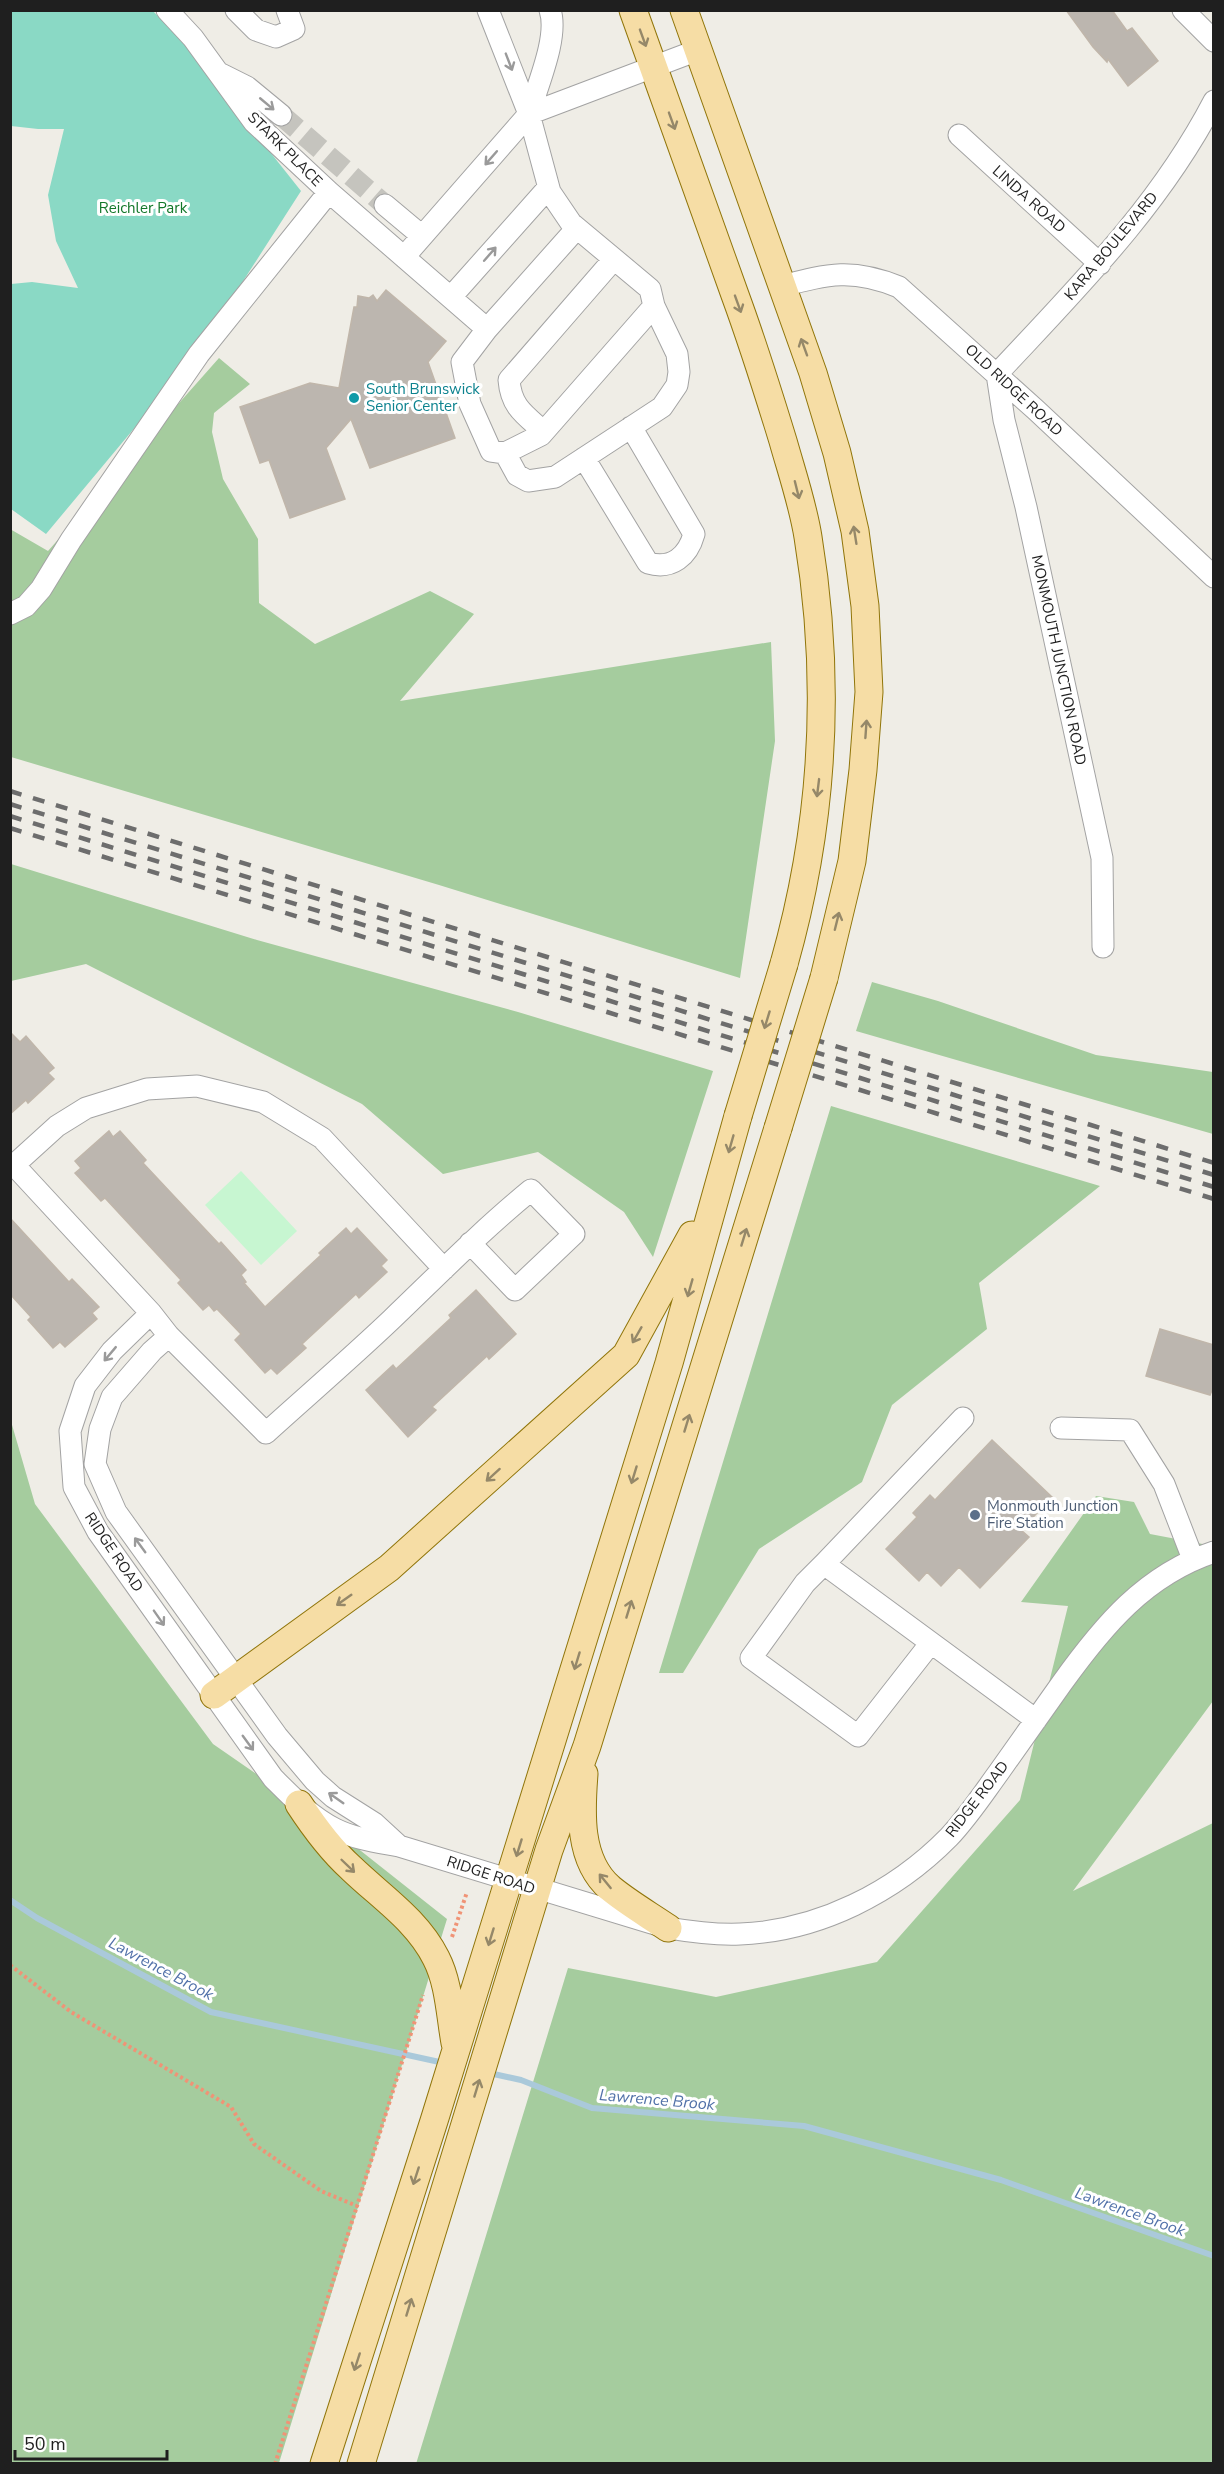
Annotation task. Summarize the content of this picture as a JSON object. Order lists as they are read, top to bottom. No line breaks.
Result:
{"streets":{"street":["STARK PLACE","LINDA ROAD","KARA BOULEVARD","OLD RIDGE ROAD","MONMOUTH JUNCTION ROAD","RIDGE ROAD"]},"crossings":[["LINDA ROAD","KARA BOULEVARD"],["KARA BOULEVARD","OLD RIDGE ROAD"],["KARA BOULEVARD","MONMOUTH JUNCTION ROAD"],["OLD RIDGE ROAD","MONMOUTH JUNCTION ROAD"]],"water":["Lawrence Brook"],"parks":["Reichler Park"],"places":["South Brunswick Senior Center","Monmouth Junction Fire Station"],"scale_bar":"50 m"}
